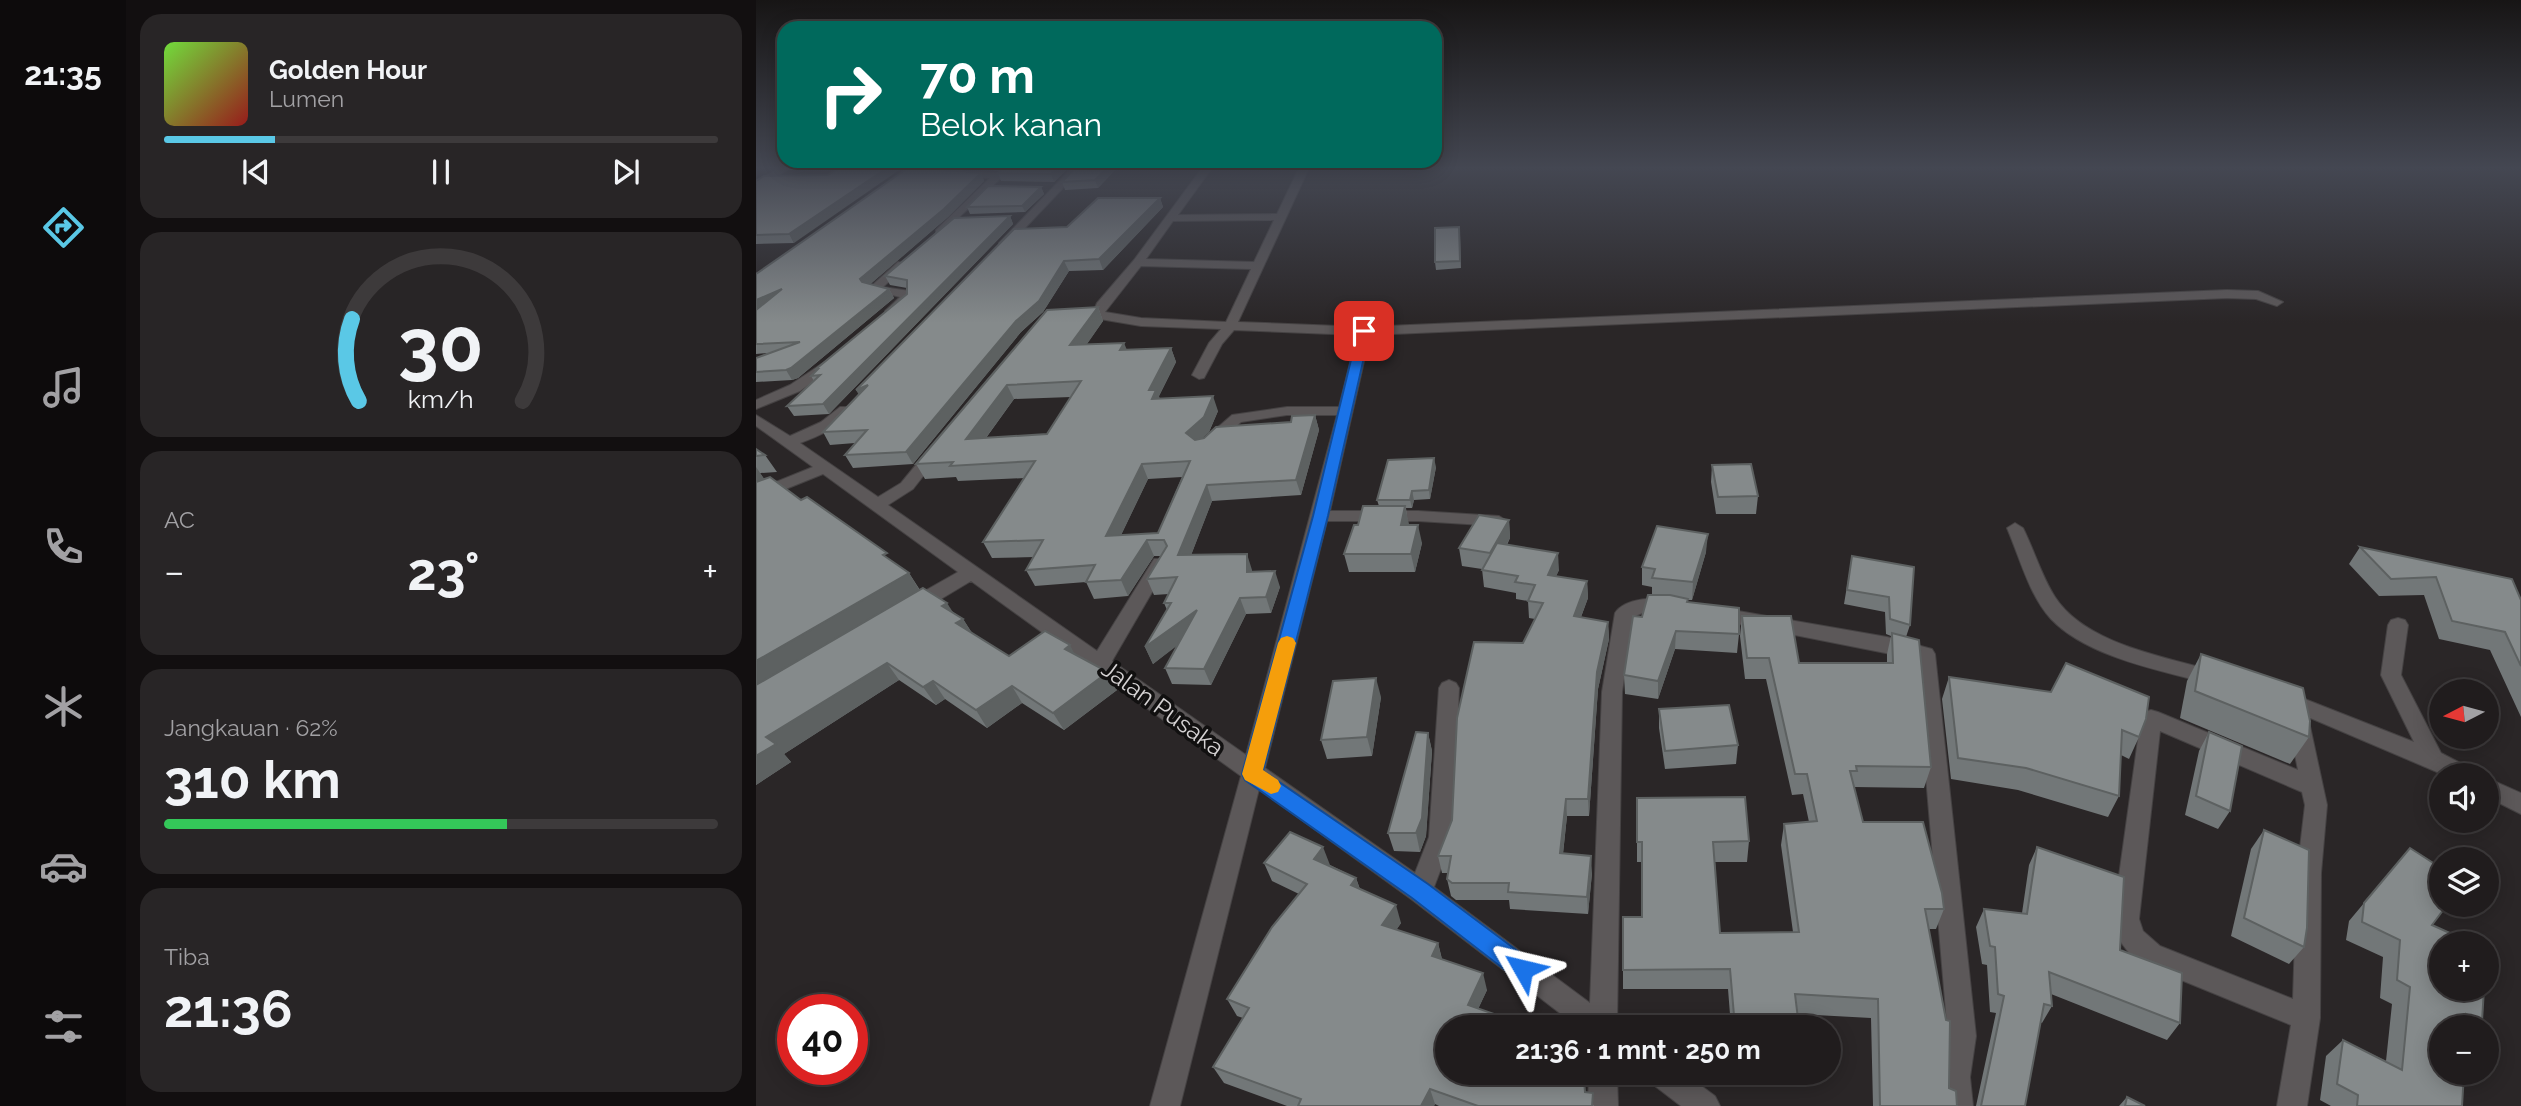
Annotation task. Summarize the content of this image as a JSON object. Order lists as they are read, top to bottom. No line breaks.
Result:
{"streets":{"street":["Jalan Pusaka"]},"north":"left","page":{"tabs":"21:35","turn":["70 m","Belok kanan"],"song":["Golden Hour","Lumen"],"tile":["AC",["Jangkauan · 62%","310 km"],["Tiba","21:36"]],"heat":["−","23°","+"],"map_buttons":["+","−"],"limit":"40","trip":"21:36 · 1 mnt · 250 m","gauge":["30","km/h"]}}
